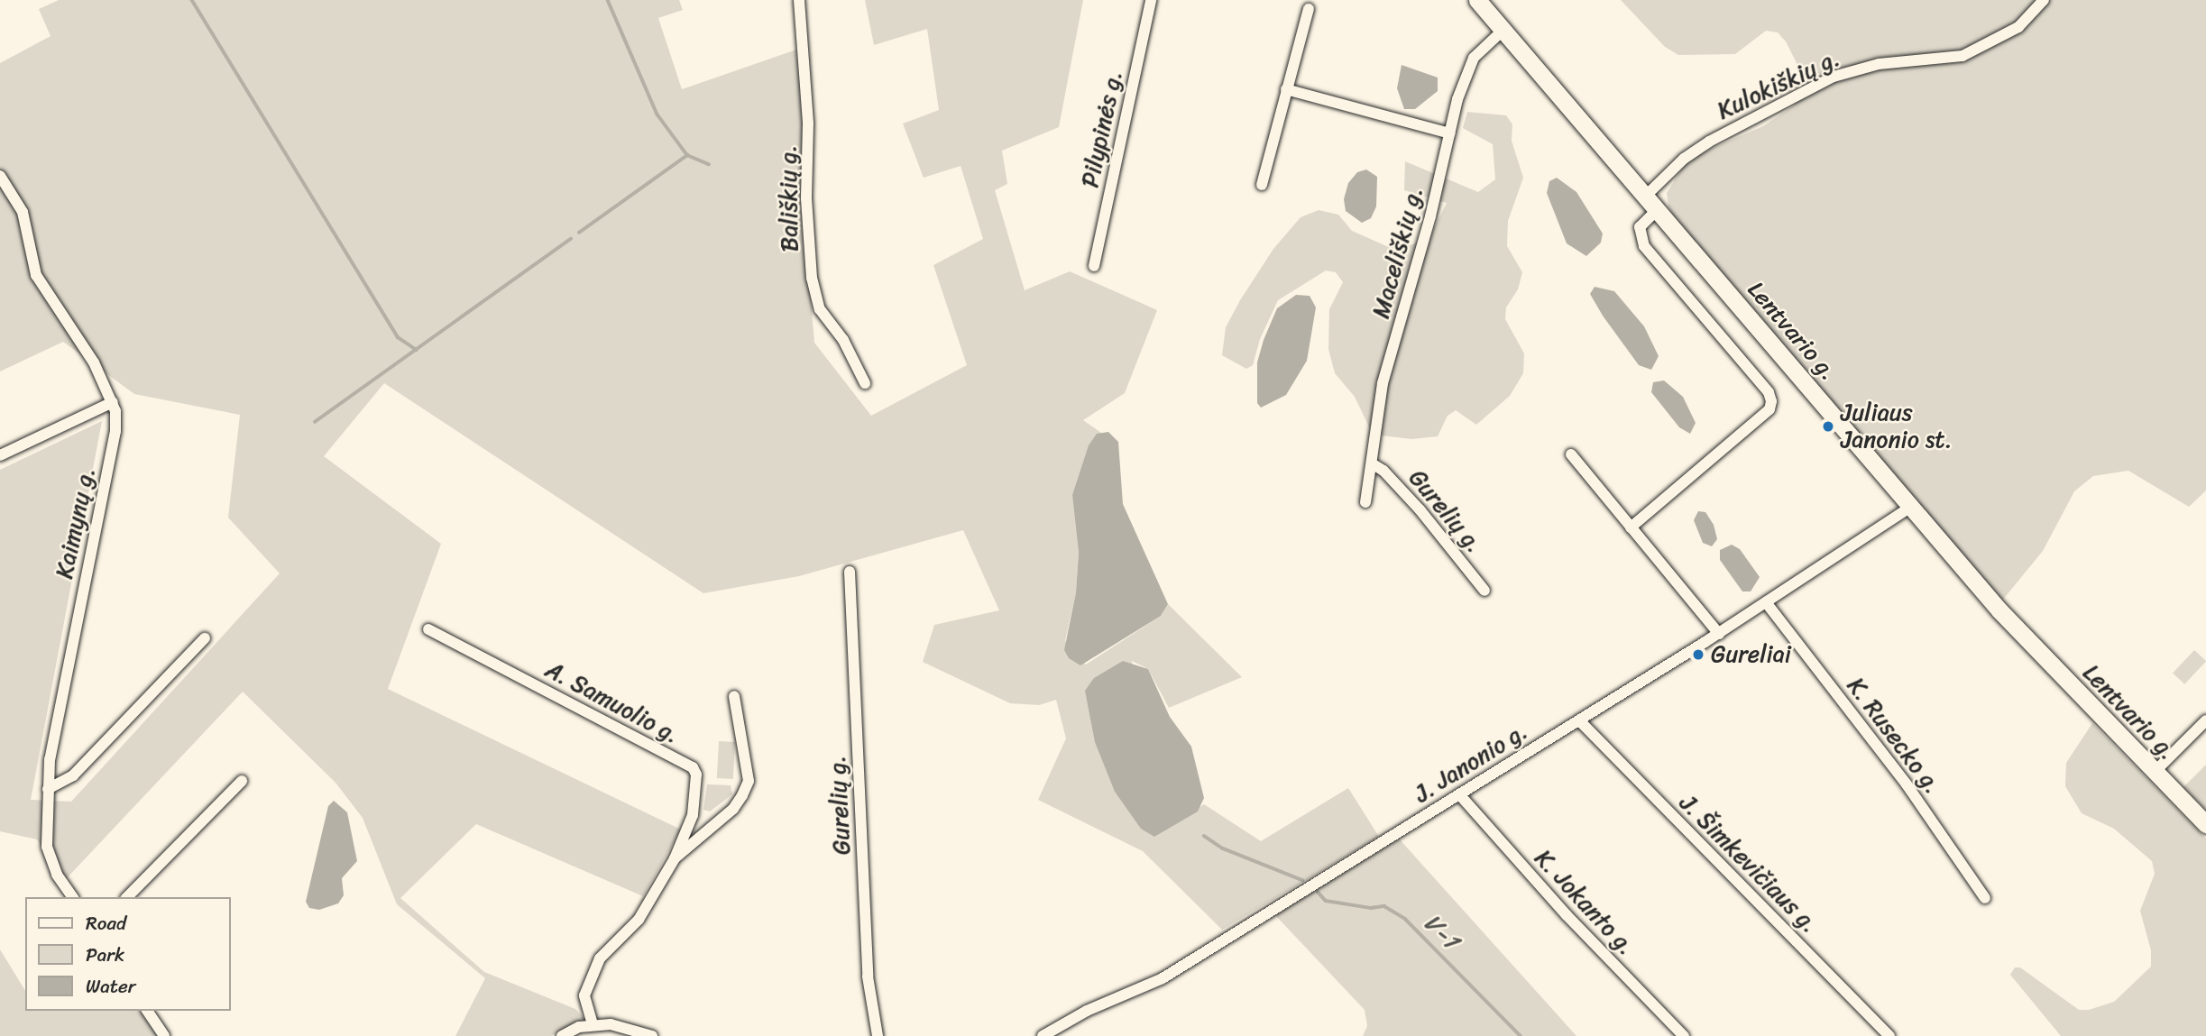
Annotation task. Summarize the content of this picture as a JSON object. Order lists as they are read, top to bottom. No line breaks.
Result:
{"streets":{"main road":["Lentvario g."],"street":["Kulokiškių g.","Pilypinės g.","Bališkių g.","Maceliškių g.","Gurelių g.","Kaimynų g.","A. Samuolio g.","K. Rusecko g.","J. Janonio g.","J. Šimkevičiaus g.","K. Jokanto g."]},"crossings":[["Kulokiškių g.","Lentvario g."],["Maceliškių g.","Lentvario g."],["Maceliškių g.","Gurelių g."],["Lentvario g.","J. Janonio g."],["K. Rusecko g.","J. Janonio g."],["J. Janonio g.","J. Šimkevičiaus g."],["J. Janonio g.","K. Jokanto g."]],"water":["V-1"],"places":["Juliaus Janonio st.","Gureliai"],"legend":["Road","Park","Water"]}
